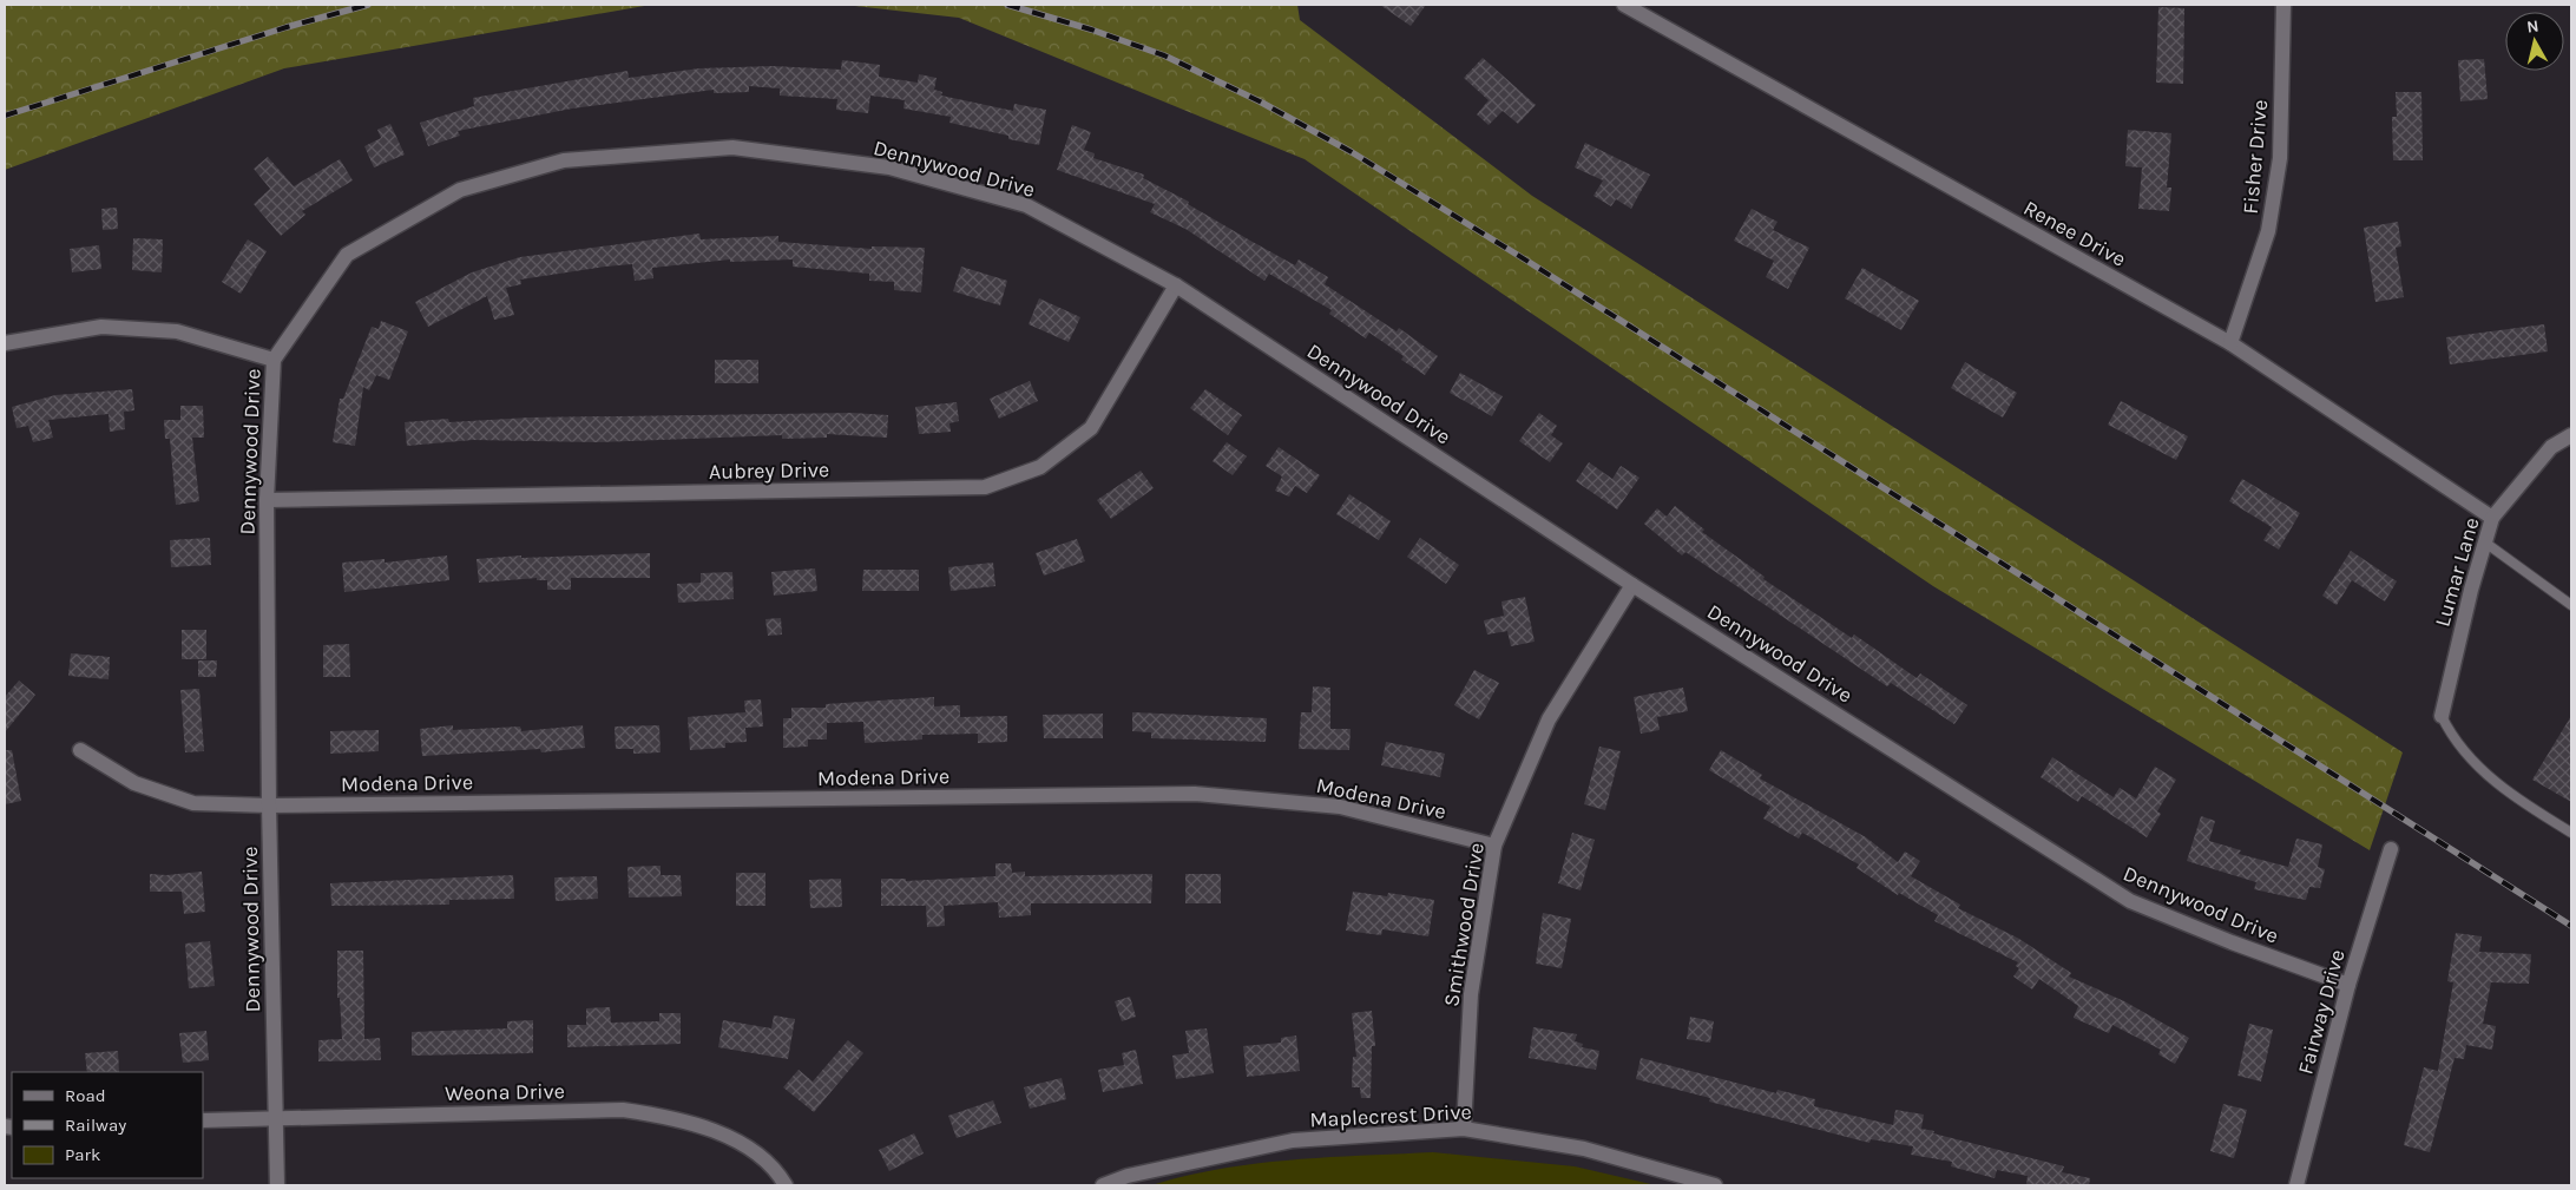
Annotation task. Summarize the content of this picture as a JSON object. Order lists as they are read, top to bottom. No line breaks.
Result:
{"streets":{"street":["Fisher Drive","Dennywood Drive","Renee Drive","Aubrey Drive","Lumar Lane","Modena Drive","Smithwood Drive","Fairway Drive","Weona Drive","Maplecrest Drive"]},"crossings":[["Fisher Drive","Renee Drive"],["Dennywood Drive","Aubrey Drive"],["Dennywood Drive","Modena Drive"],["Dennywood Drive","Smithwood Drive"],["Dennywood Drive","Fairway Drive"],["Dennywood Drive","Weona Drive"],["Renee Drive","Lumar Lane"],["Modena Drive","Smithwood Drive"],["Smithwood Drive","Maplecrest Drive"]],"legend":["Road","Railway","Park"],"north":"top"}
